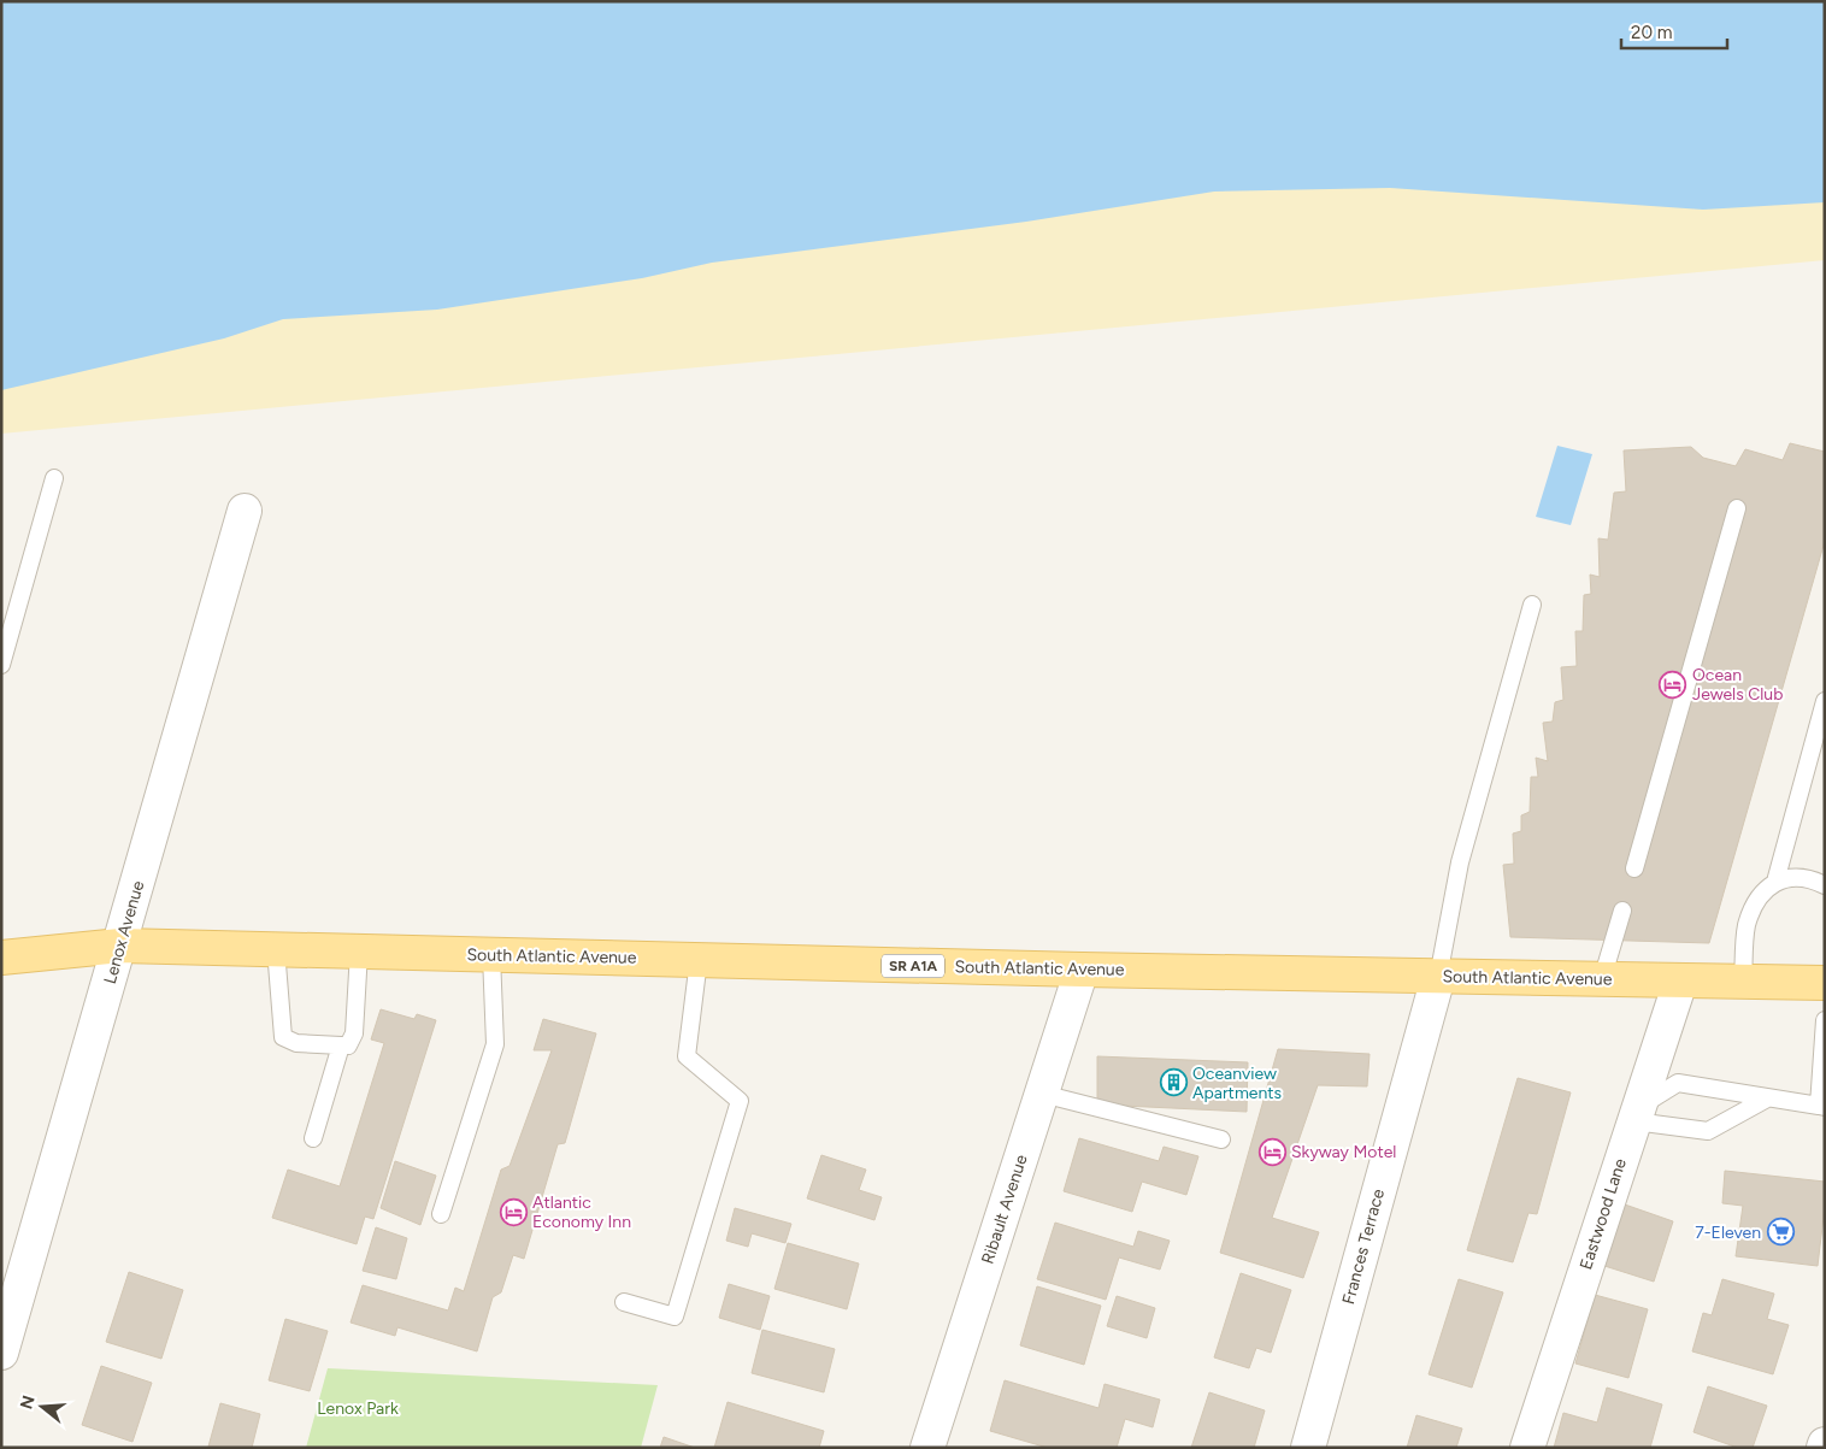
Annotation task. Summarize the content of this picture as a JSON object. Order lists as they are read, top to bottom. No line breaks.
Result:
{"streets":{"main road":["South Atlantic Avenue","SR A1A"],"street":["Lenox Avenue","Ribault Avenue","Eastwood Lane","Frances Terrace"]},"crossings":[["Lenox Avenue","South Atlantic Avenue"],["South Atlantic Avenue","Ribault Avenue"],["South Atlantic Avenue","Eastwood Lane"],["South Atlantic Avenue","Frances Terrace"]],"parks":["Lenox Park"],"places":{"hotel":["Ocean Jewels Club","Skyway Motel","Atlantic Economy Inn"],"building":["Oceanview Apartments"],"supermarket":["7-Eleven"]},"scale_bar":"20 m","north":"left"}
